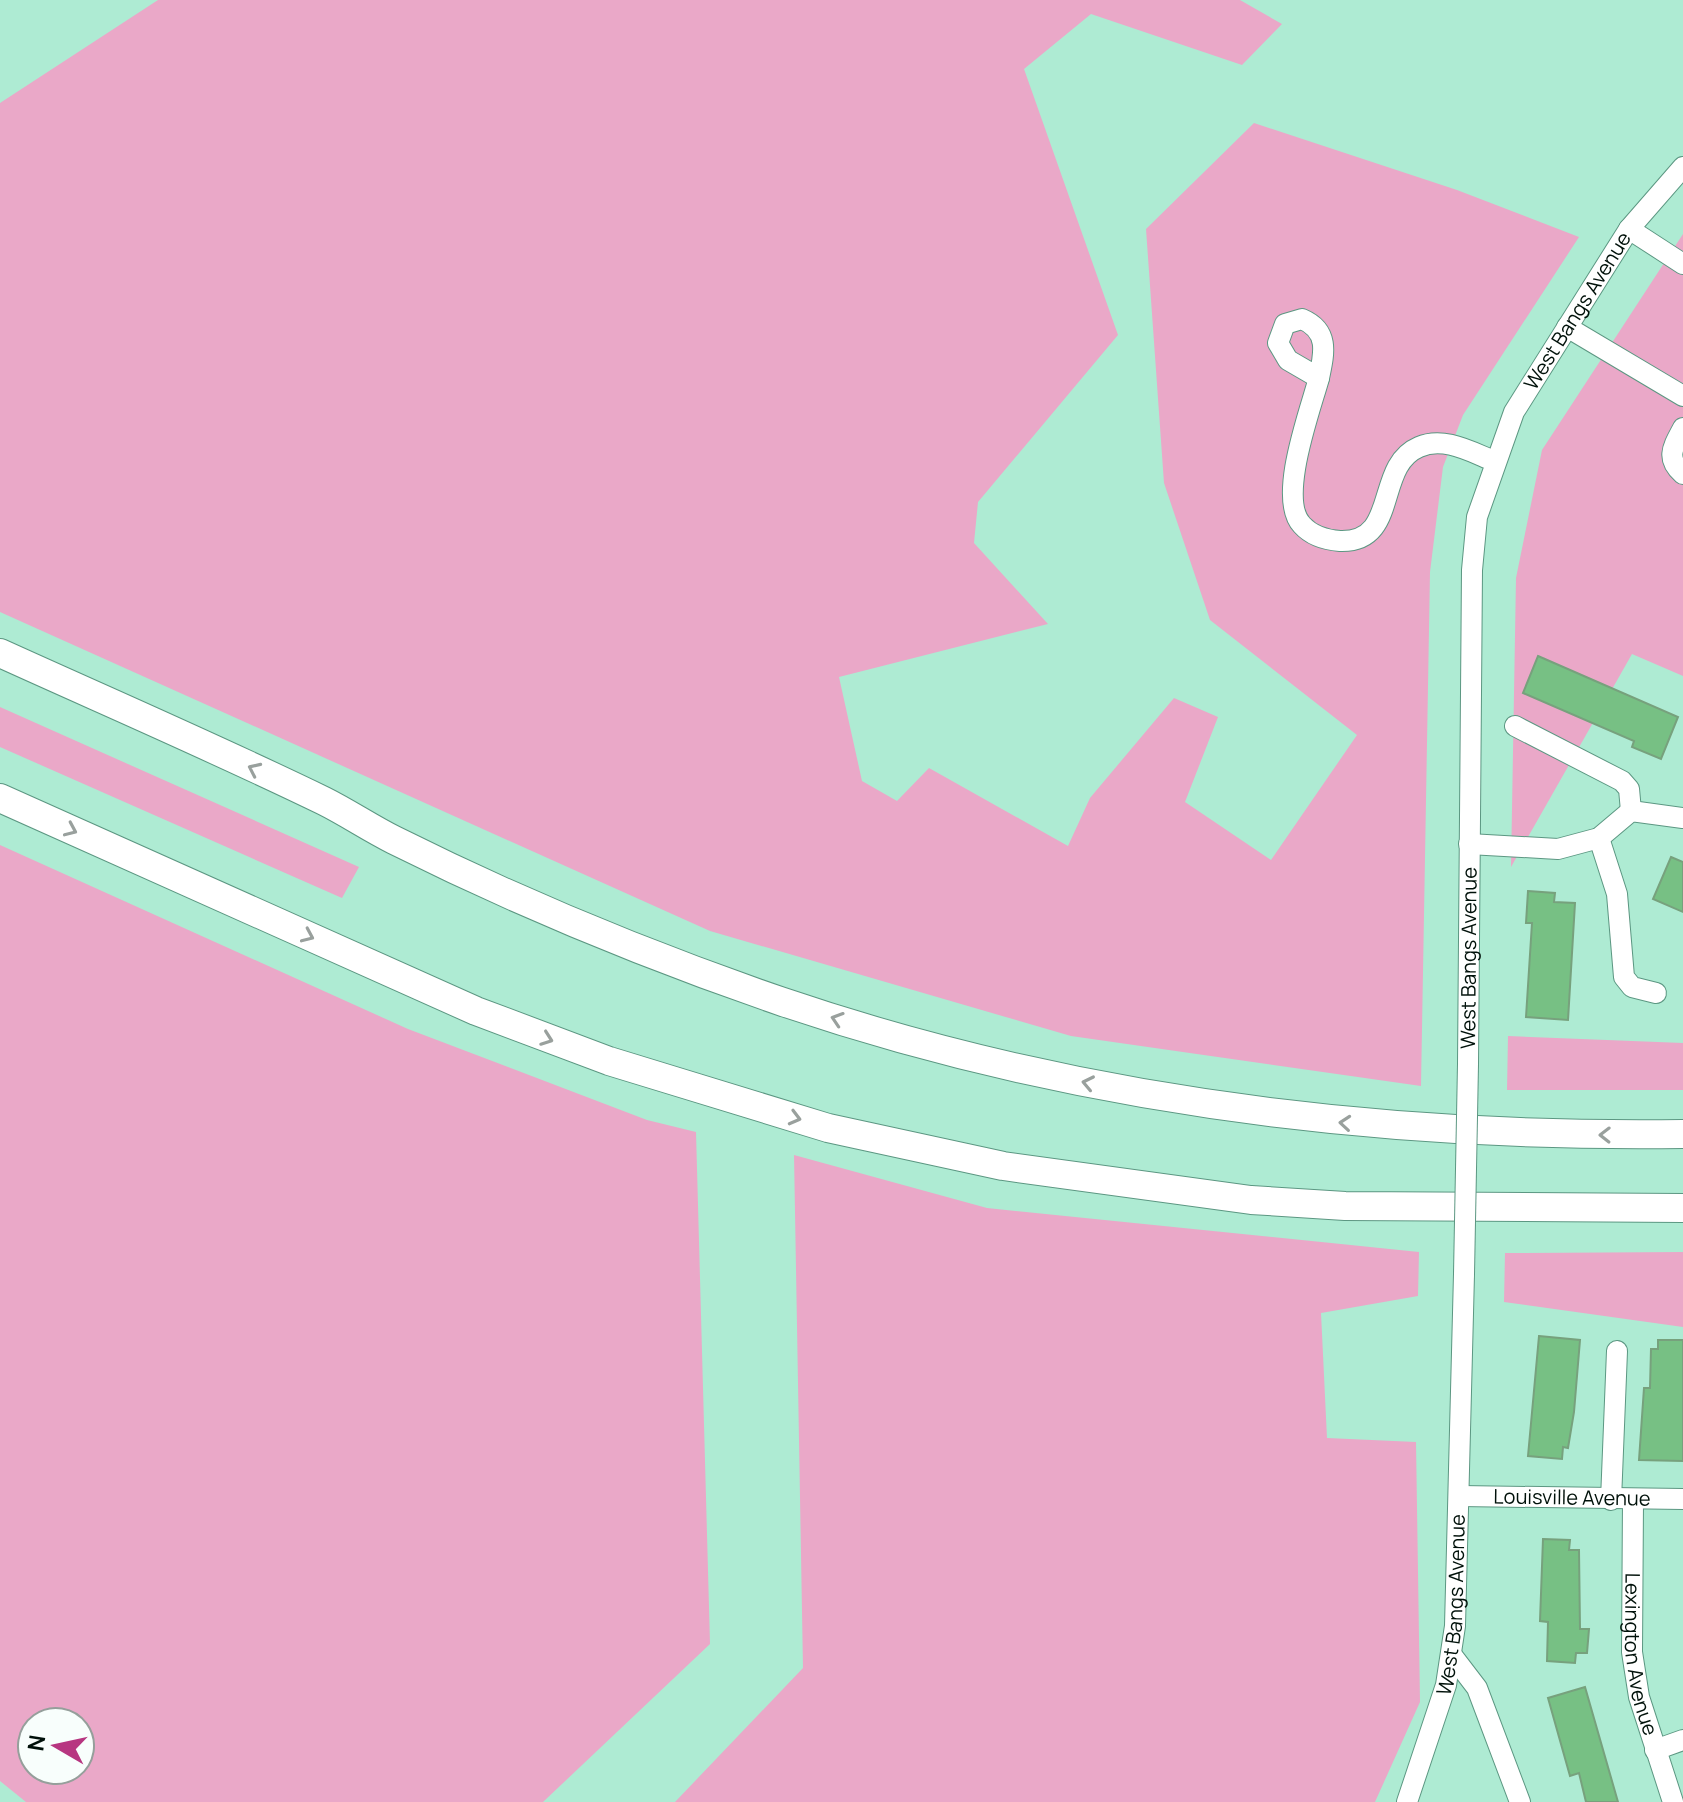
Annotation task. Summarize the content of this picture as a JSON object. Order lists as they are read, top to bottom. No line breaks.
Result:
{"streets":{"street":["West Bangs Avenue","Louisville Avenue","Lexington Avenue"]},"crossings":[["West Bangs Avenue","Louisville Avenue"],["Louisville Avenue","Lexington Avenue"]],"north":"left"}
